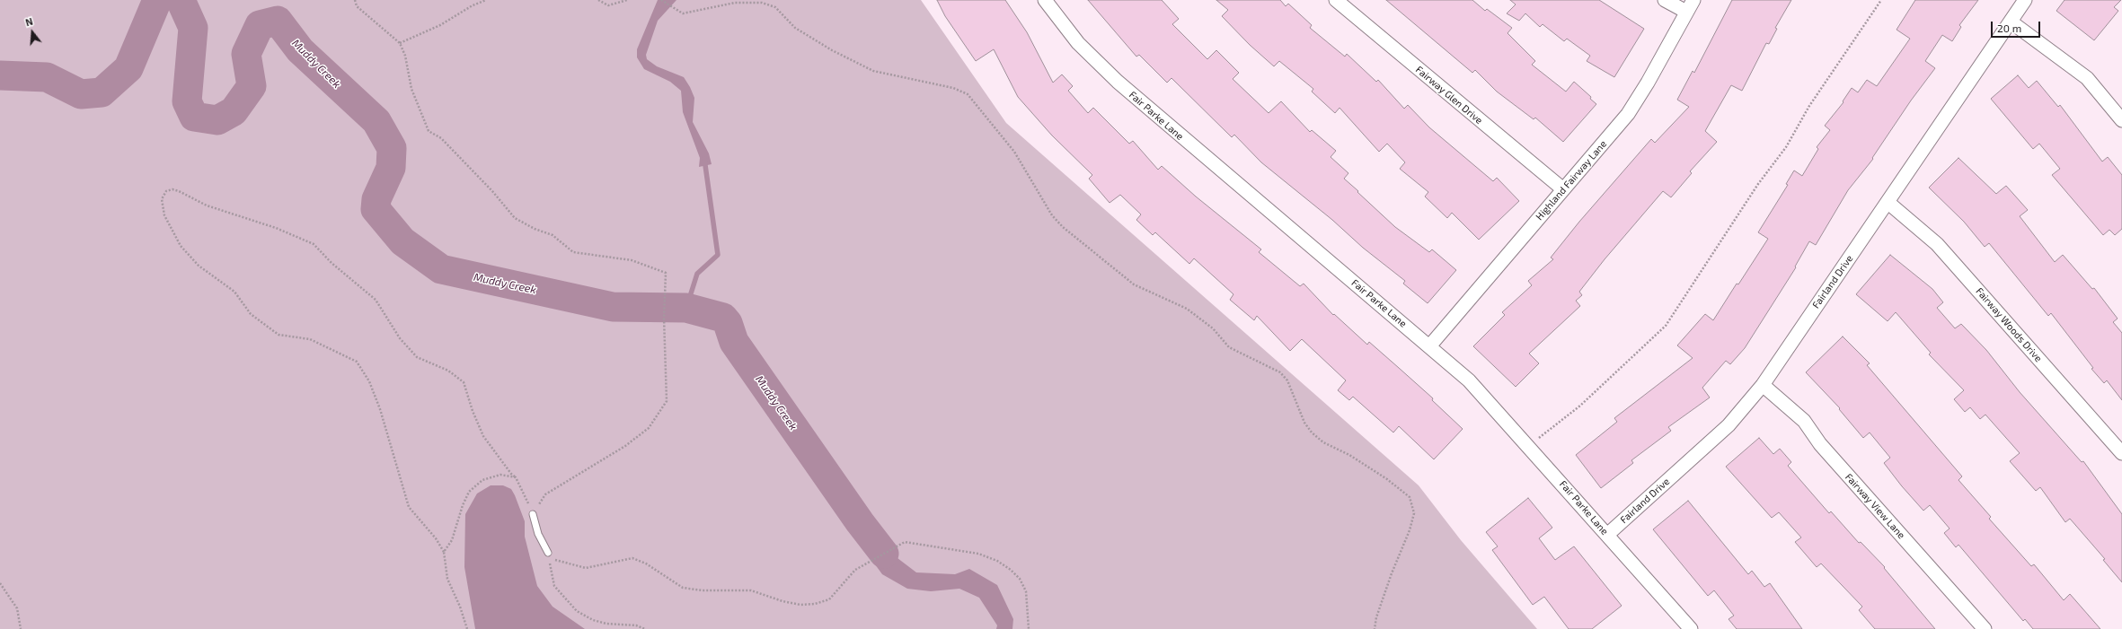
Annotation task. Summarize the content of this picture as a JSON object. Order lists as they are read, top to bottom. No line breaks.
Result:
{"streets":{"street":["Fairway Glen Drive","Fair Parke Lane","Highland Fairway Lane","Fairland Drive","Fairway Woods Drive","Fairway View Lane"]},"crossings":[["Fairway Glen Drive","Highland Fairway Lane"],["Fair Parke Lane","Highland Fairway Lane"],["Fair Parke Lane","Fairland Drive"],["Fairland Drive","Fairway Woods Drive"],["Fairland Drive","Fairway View Lane"]],"water":["Muddy Creek"],"scale_bar":"20 m","north":"top"}
